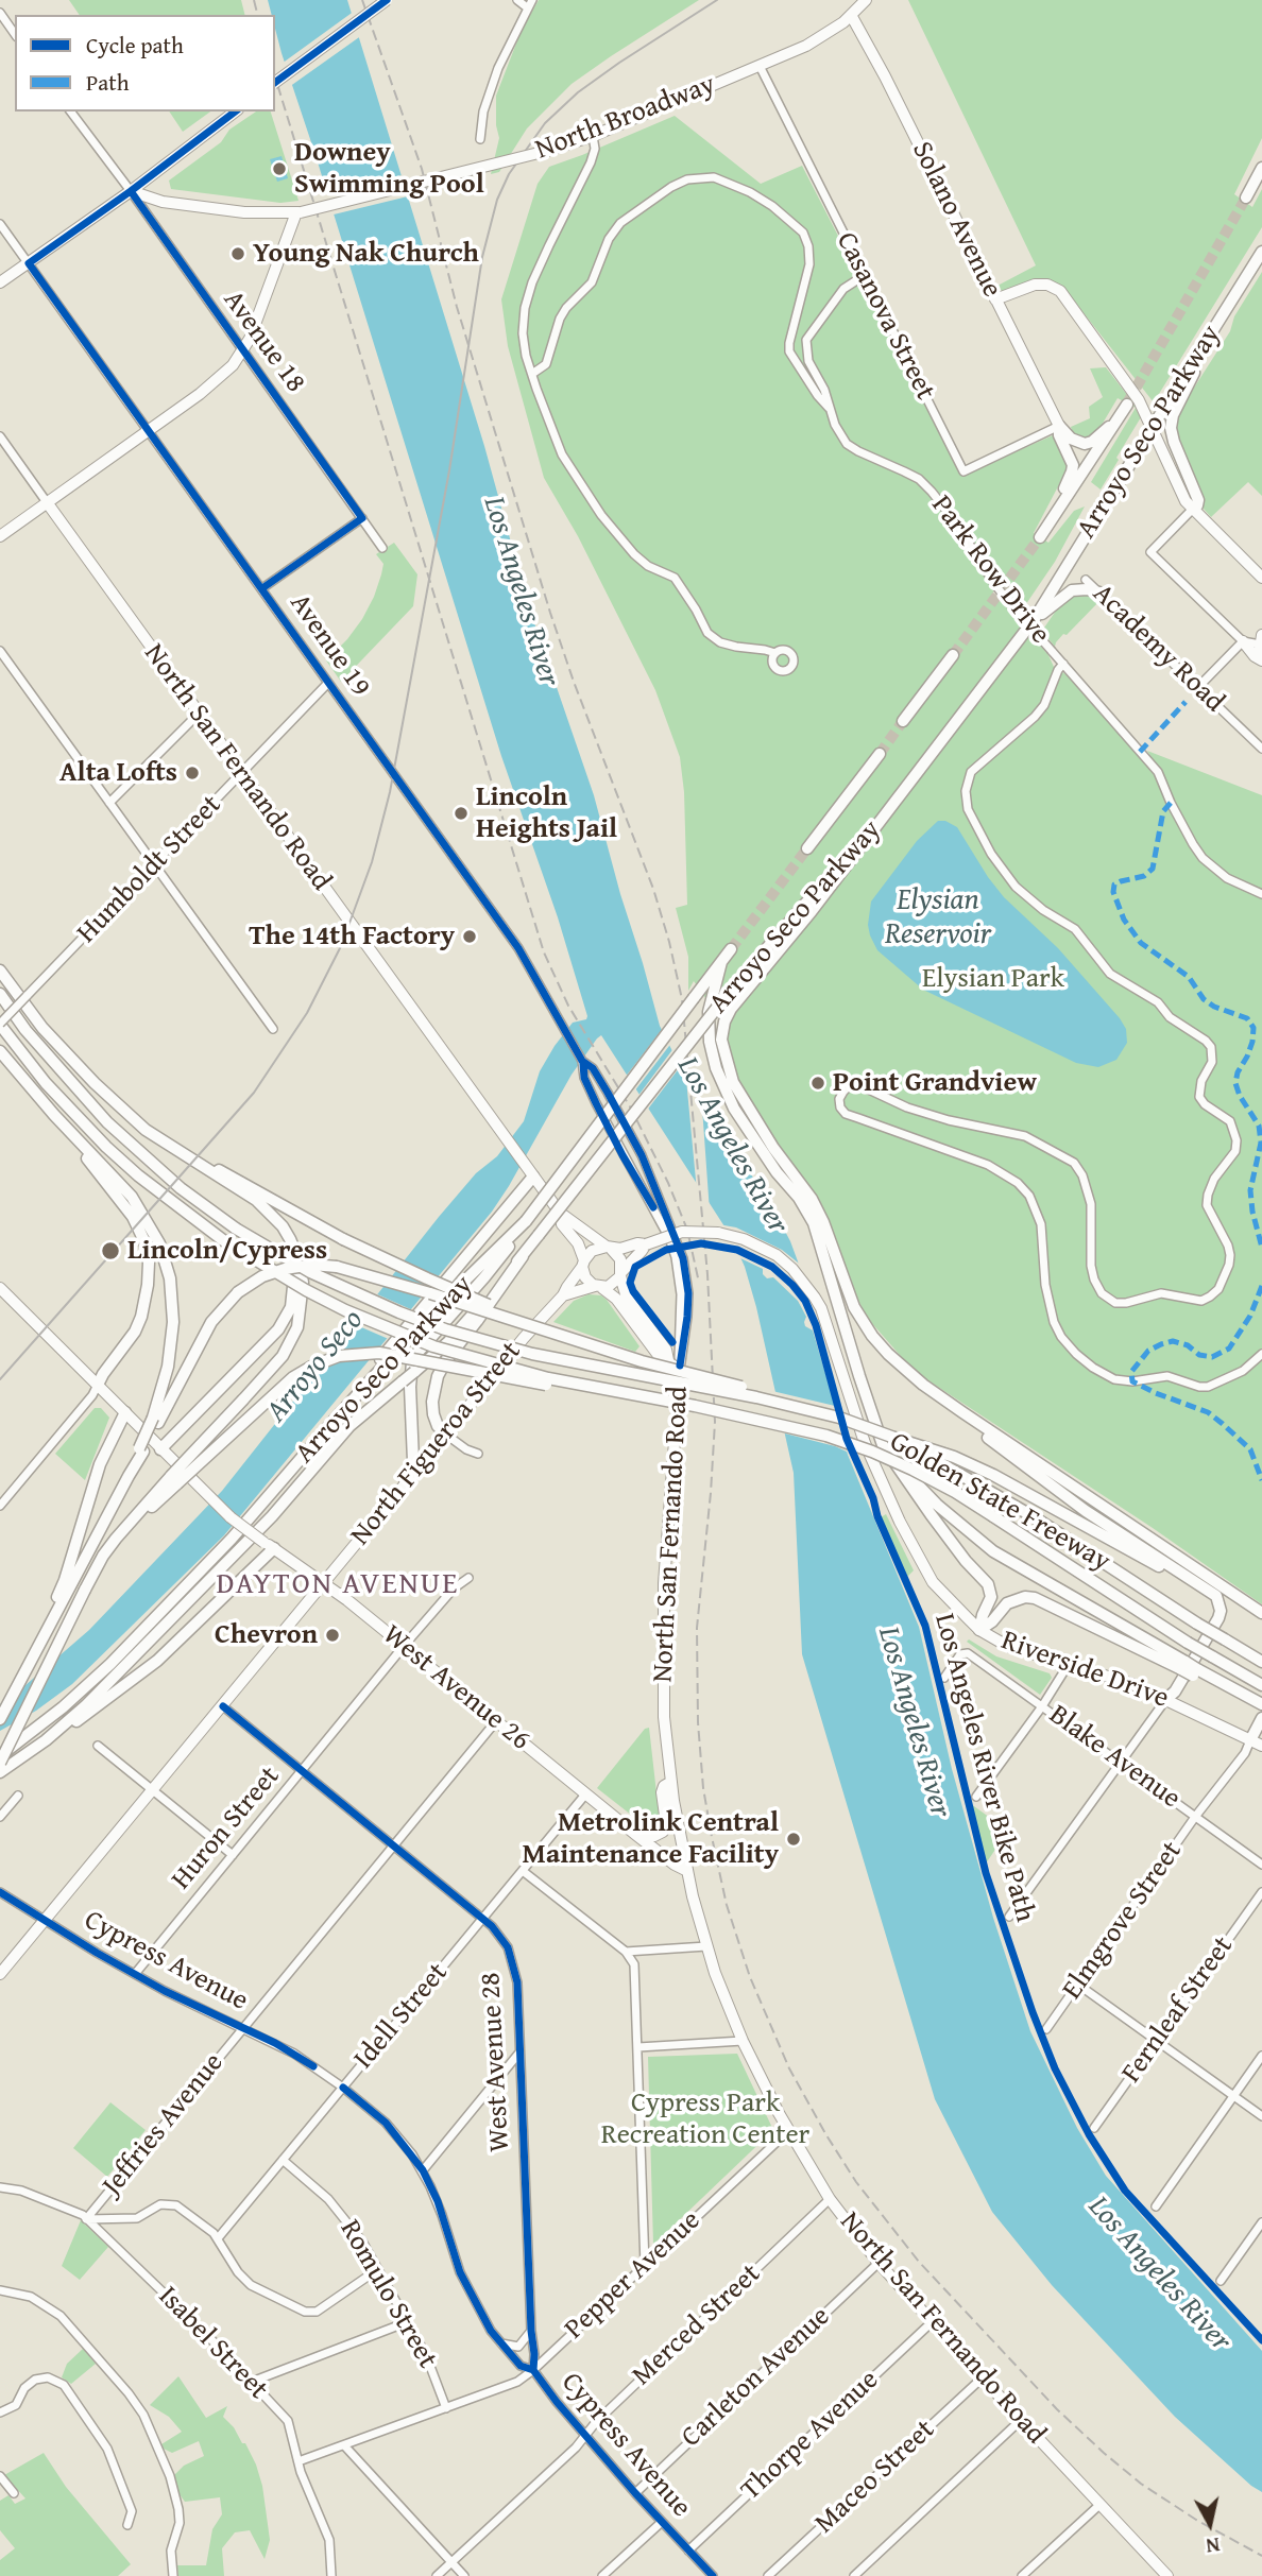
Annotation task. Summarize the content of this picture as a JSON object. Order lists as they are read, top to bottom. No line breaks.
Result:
{"streets":{"highway":["Arroyo Seco Parkway","Golden State Freeway"],"main road":["North Broadway","Solano Avenue","North San Fernando Road","North Figueroa Street","Riverside Drive","West Avenue 26"],"street":["Casanova Street","Avenue 18","Park Row Drive","Avenue 19","Academy Road","Humboldt Street","Blake Avenue","Huron Street","Elmgrove Street","Cypress Avenue","Fernleaf Street","Idell Street","West Avenue 28","Jeffries Avenue","Pepper Avenue","Romulo Street","Merced Street","Isabel Street","Carleton Avenue","Thorpe Avenue","Maceo Street"],"cycle path":["Los Angeles River Bike Path"]},"crossings":[["North Broadway","Solano Avenue"],["North Broadway","Casanova Street"],["North Broadway","Avenue 18"],["Solano Avenue","Casanova Street"],["Avenue 19","North San Fernando Road"],["Avenue 19","Humboldt Street"],["North San Fernando Road","Humboldt Street"],["North San Fernando Road","North Figueroa Street"],["North San Fernando Road","Riverside Drive"],["North San Fernando Road","West Avenue 26"],["North San Fernando Road","Pepper Avenue"],["North San Fernando Road","Merced Street"],["North San Fernando Road","Carleton Avenue"],["North San Fernando Road","Thorpe Avenue"],["North San Fernando Road","Maceo Street"],["Humboldt Street","Golden State Freeway"],["North Figueroa Street","Riverside Drive"],["North Figueroa Street","West Avenue 26"],["North Figueroa Street","Cypress Avenue"],["North Figueroa Street","West Avenue 28"],["Riverside Drive","Elmgrove Street"],["West Avenue 26","Huron Street"],["West Avenue 26","Idell Street"],["West Avenue 26","Jeffries Avenue"],["Blake Avenue","Elmgrove Street"],["Huron Street","Cypress Avenue"],["Huron Street","West Avenue 28"],["Cypress Avenue","Idell Street"],["Cypress Avenue","West Avenue 28"],["Cypress Avenue","Jeffries Avenue"],["Cypress Avenue","Pepper Avenue"],["Cypress Avenue","Merced Street"],["Cypress Avenue","Carleton Avenue"],["Cypress Avenue","Thorpe Avenue"],["Idell Street","West Avenue 28"],["Idell Street","Romulo Street"],["West Avenue 28","Jeffries Avenue"],["West Avenue 28","Pepper Avenue"],["Jeffries Avenue","Isabel Street"],["Pepper Avenue","Romulo Street"],["Pepper Avenue","Isabel Street"]],"districts":["DAYTON AVENUE"],"water":["Los Angeles River","Elysian Reservoir","Arroyo Seco"],"parks":["Elysian Park","Cypress Park Recreation Center"],"places":["Downey Swimming Pool","Young Nak Church","Alta Lofts","Lincoln Heights Jail","The 14th Factory","Point Grandview","Lincoln/Cypress","Chevron","Metrolink Central Maintenance Facility"],"legend":["Cycle path","Path"],"north":"bottom"}
